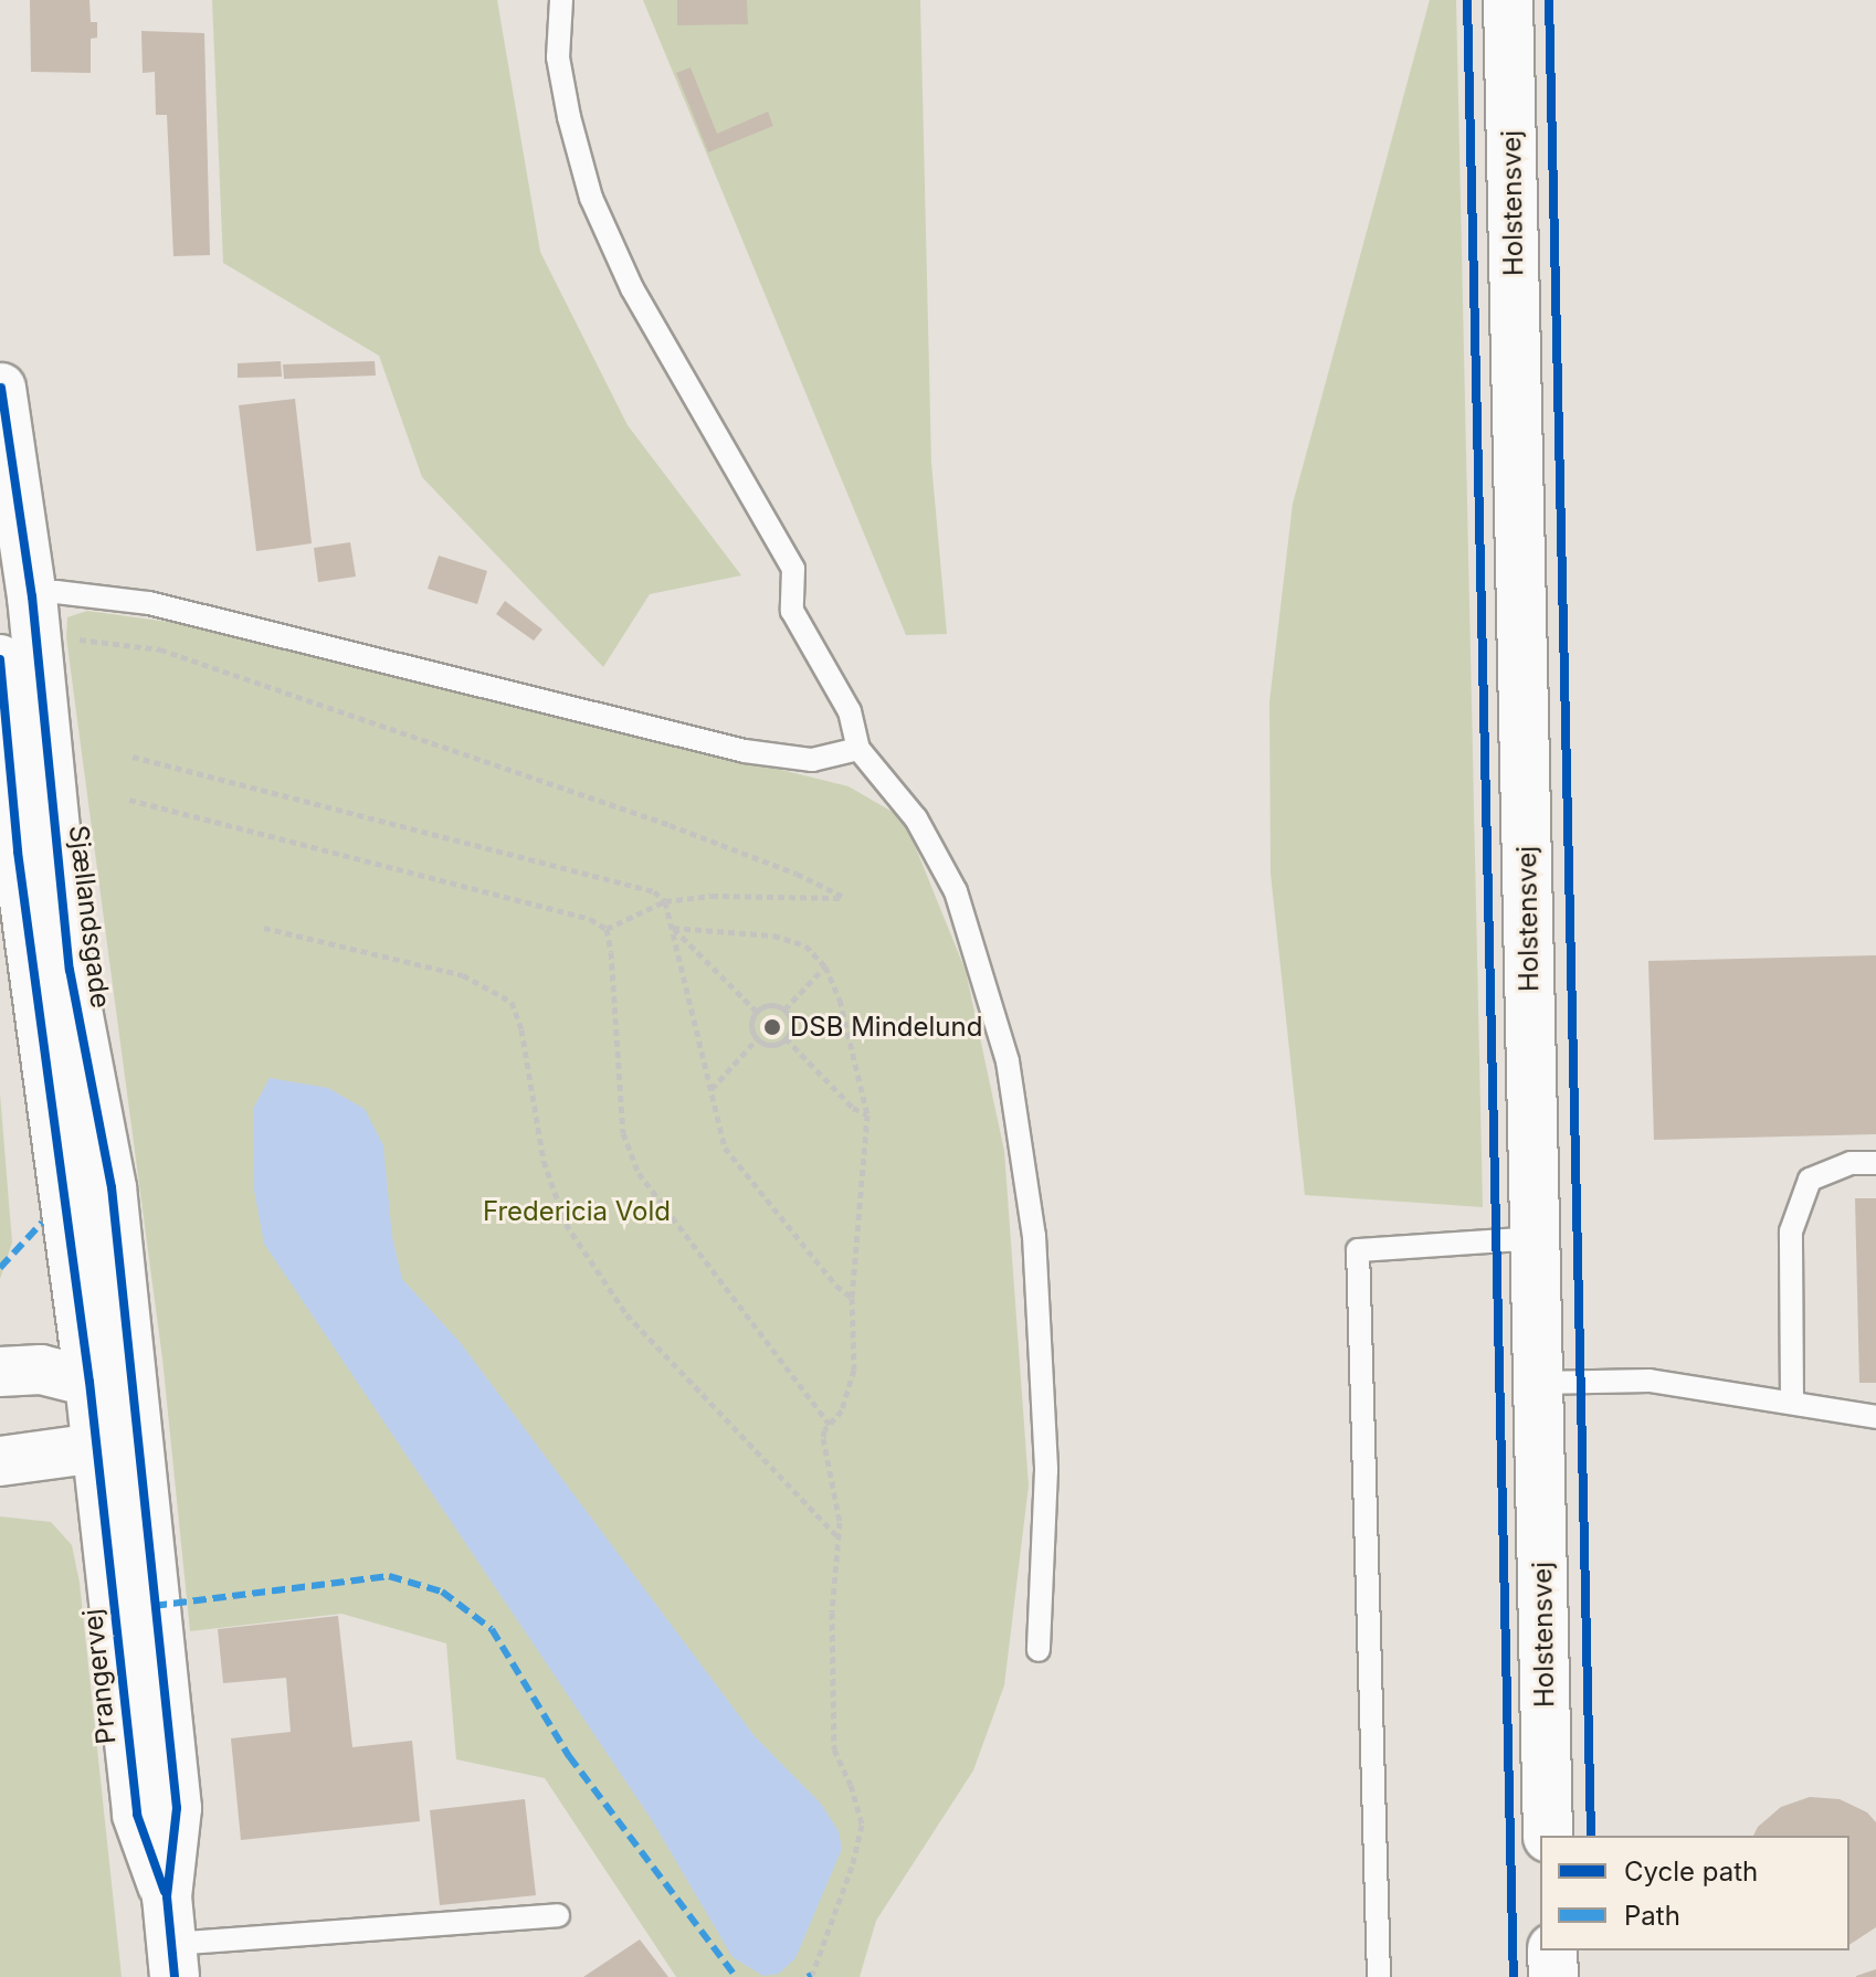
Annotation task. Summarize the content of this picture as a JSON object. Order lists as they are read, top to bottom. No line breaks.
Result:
{"streets":{"street":["Holstensvej","Sjællandsgade","Prangervej"]},"crossings":[["Sjællandsgade","Prangervej"]],"parks":["Fredericia Vold"],"places":["DSB Mindelund"],"legend":["Cycle path","Path"]}
